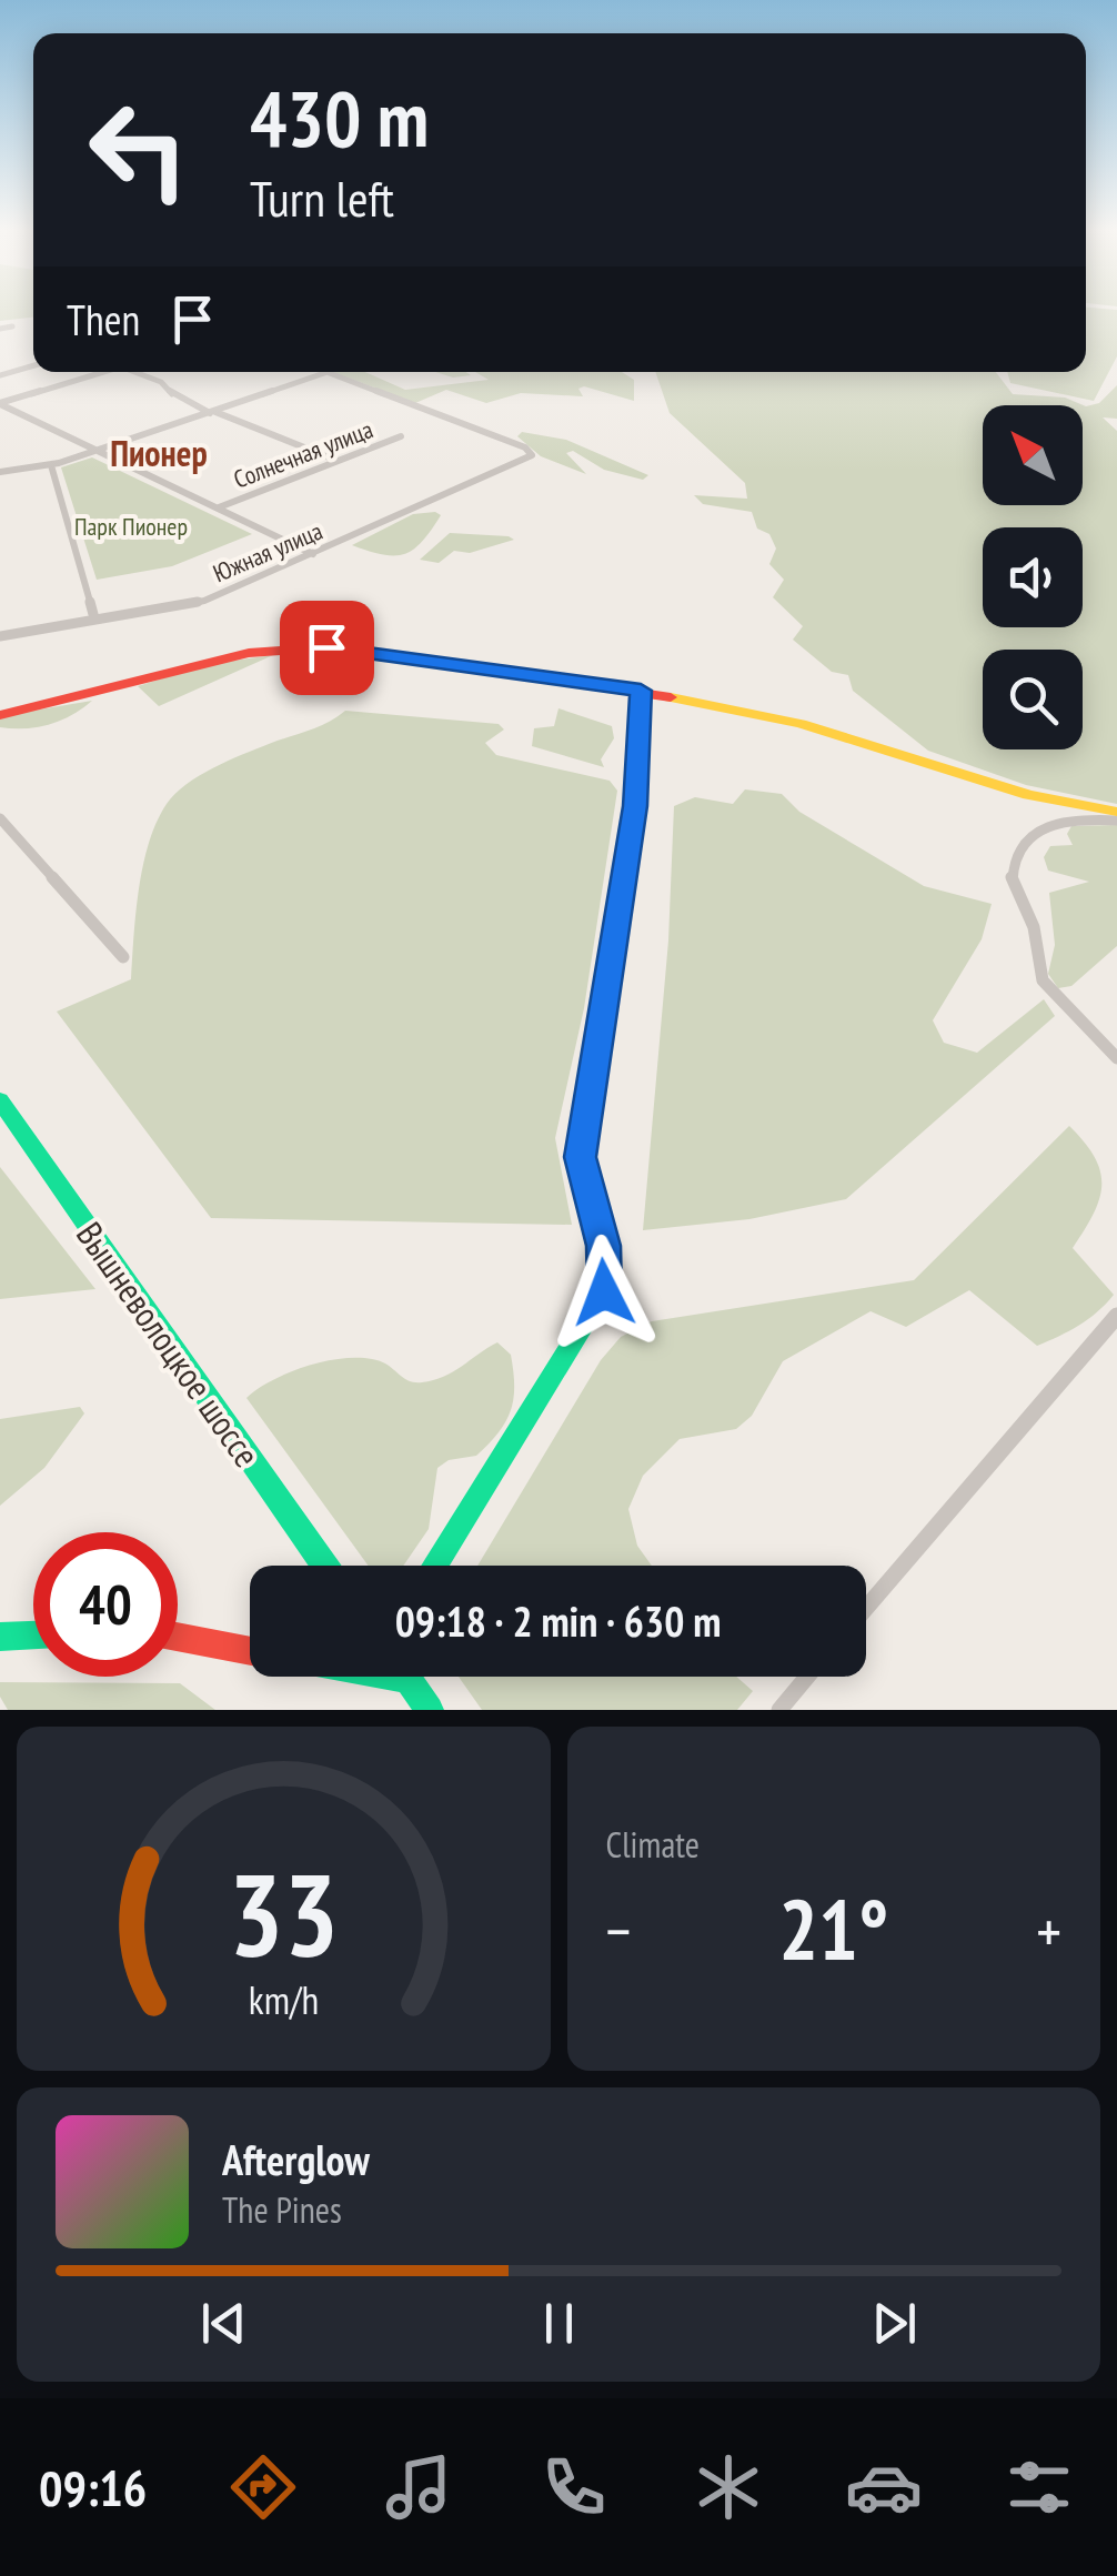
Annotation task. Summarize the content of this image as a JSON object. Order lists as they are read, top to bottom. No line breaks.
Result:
{"streets":{"street":["Солнечная улица","Южная улица","Вышневолоцкое шоссе"]},"districts":["Пионер"],"parks":["Парк Пионер"],"north":"top left","page":{"turn":["430 m","Turn left"],"then":"Then","limit":"40","trip":"09:18 · 2 min · 630 m","tile":"Climate","heat":["−","21°","+"],"song":["Afterglow","The Pines"],"tabs":"09:16","gauge":["33","km/h"]}}
